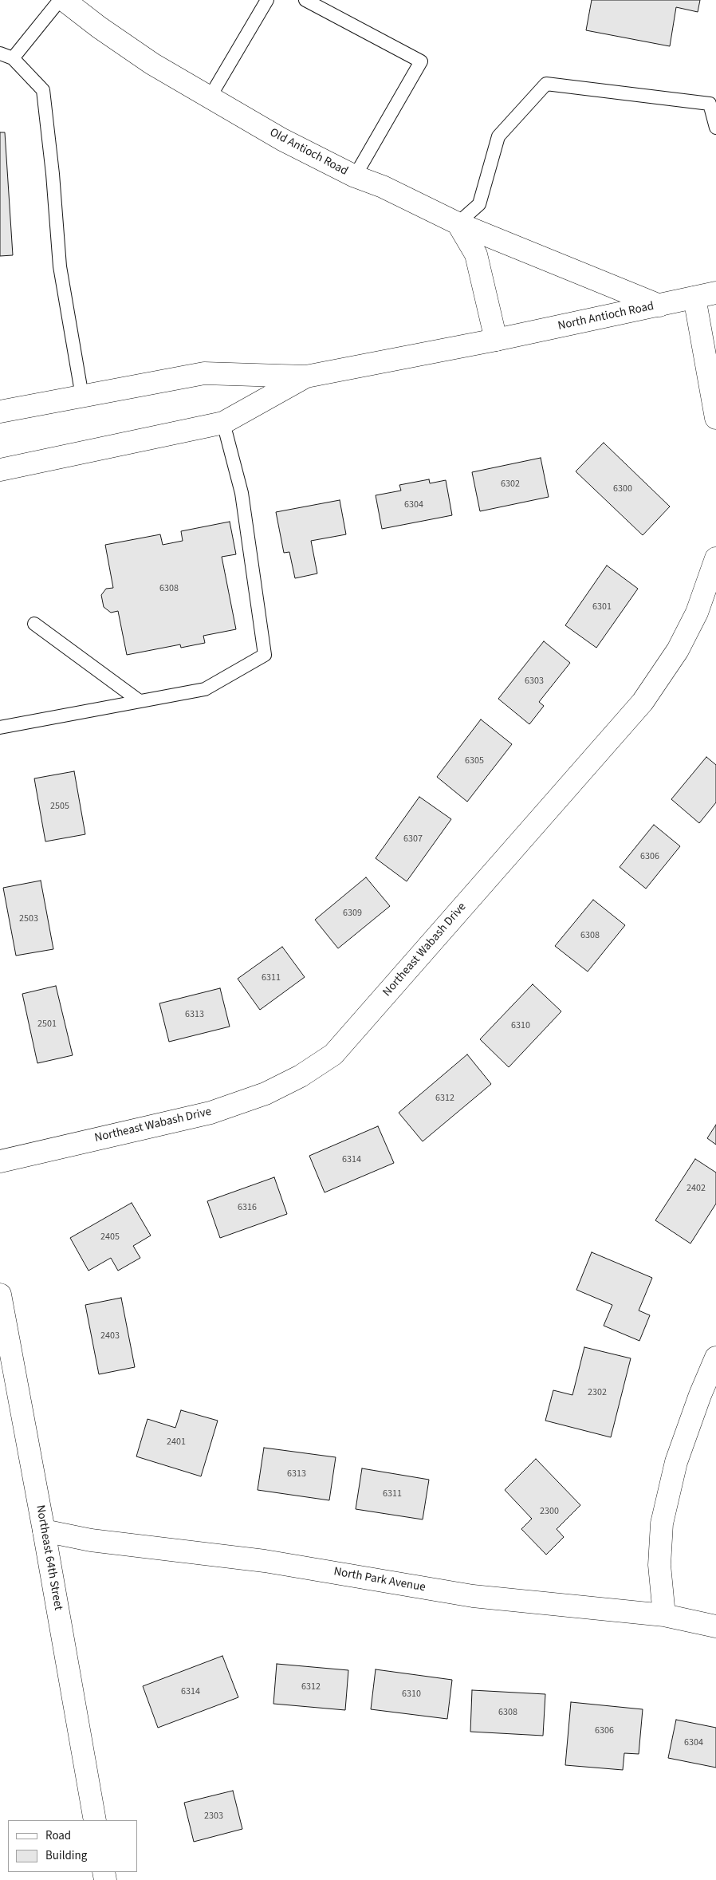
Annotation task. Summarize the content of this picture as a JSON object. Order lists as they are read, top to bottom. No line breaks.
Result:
{"streets":{"street":["Old Antioch Road","North Antioch Road","Northeast Wabash Drive","Northeast 64th Street","North Park Avenue"]},"crossings":[["Old Antioch Road","North Antioch Road"],["Northeast 64th Street","North Park Avenue"]],"house_numbers":["6302","6300","6304","6308","6301","6303","6305","2505","6307","6306","6309","2503","6308","6311","6313","2501","6310","6312","6314","2402","6316","2405","2403","2302","2401","6313","6311","2300","6312","6314","6310","6308","6306","6304","2303"],"legend":["Road","Building"]}
